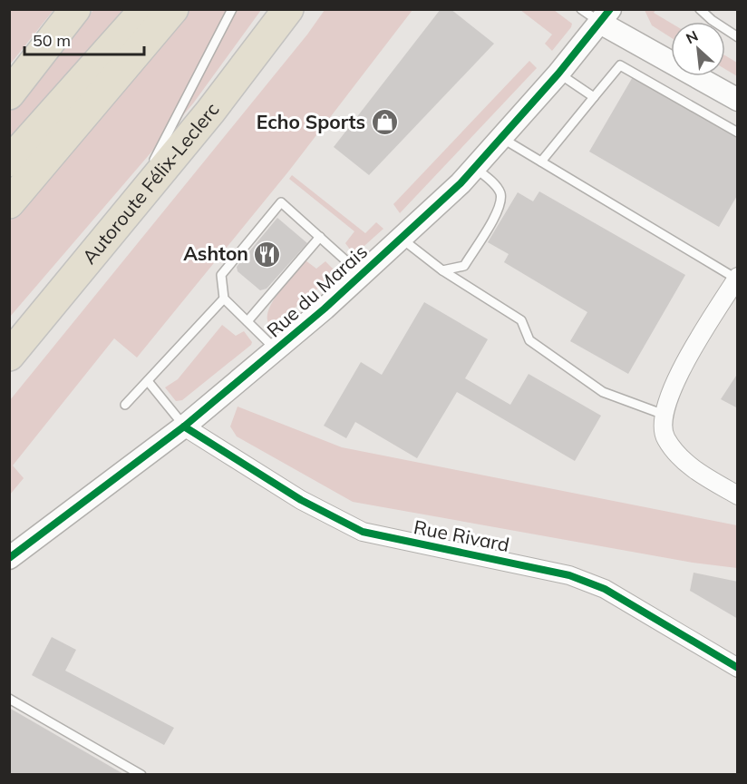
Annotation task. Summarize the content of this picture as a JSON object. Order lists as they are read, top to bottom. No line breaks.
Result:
{"streets":{"highway":["Autoroute Félix-Leclerc"],"street":["Rue du Marais","Rue Rivard"]},"crossings":[["Rue du Marais","Rue Rivard"]],"places":{"shop":["Echo Sports"],"restaurant":["Ashton"]},"scale_bar":"50 m","north":"top left"}
